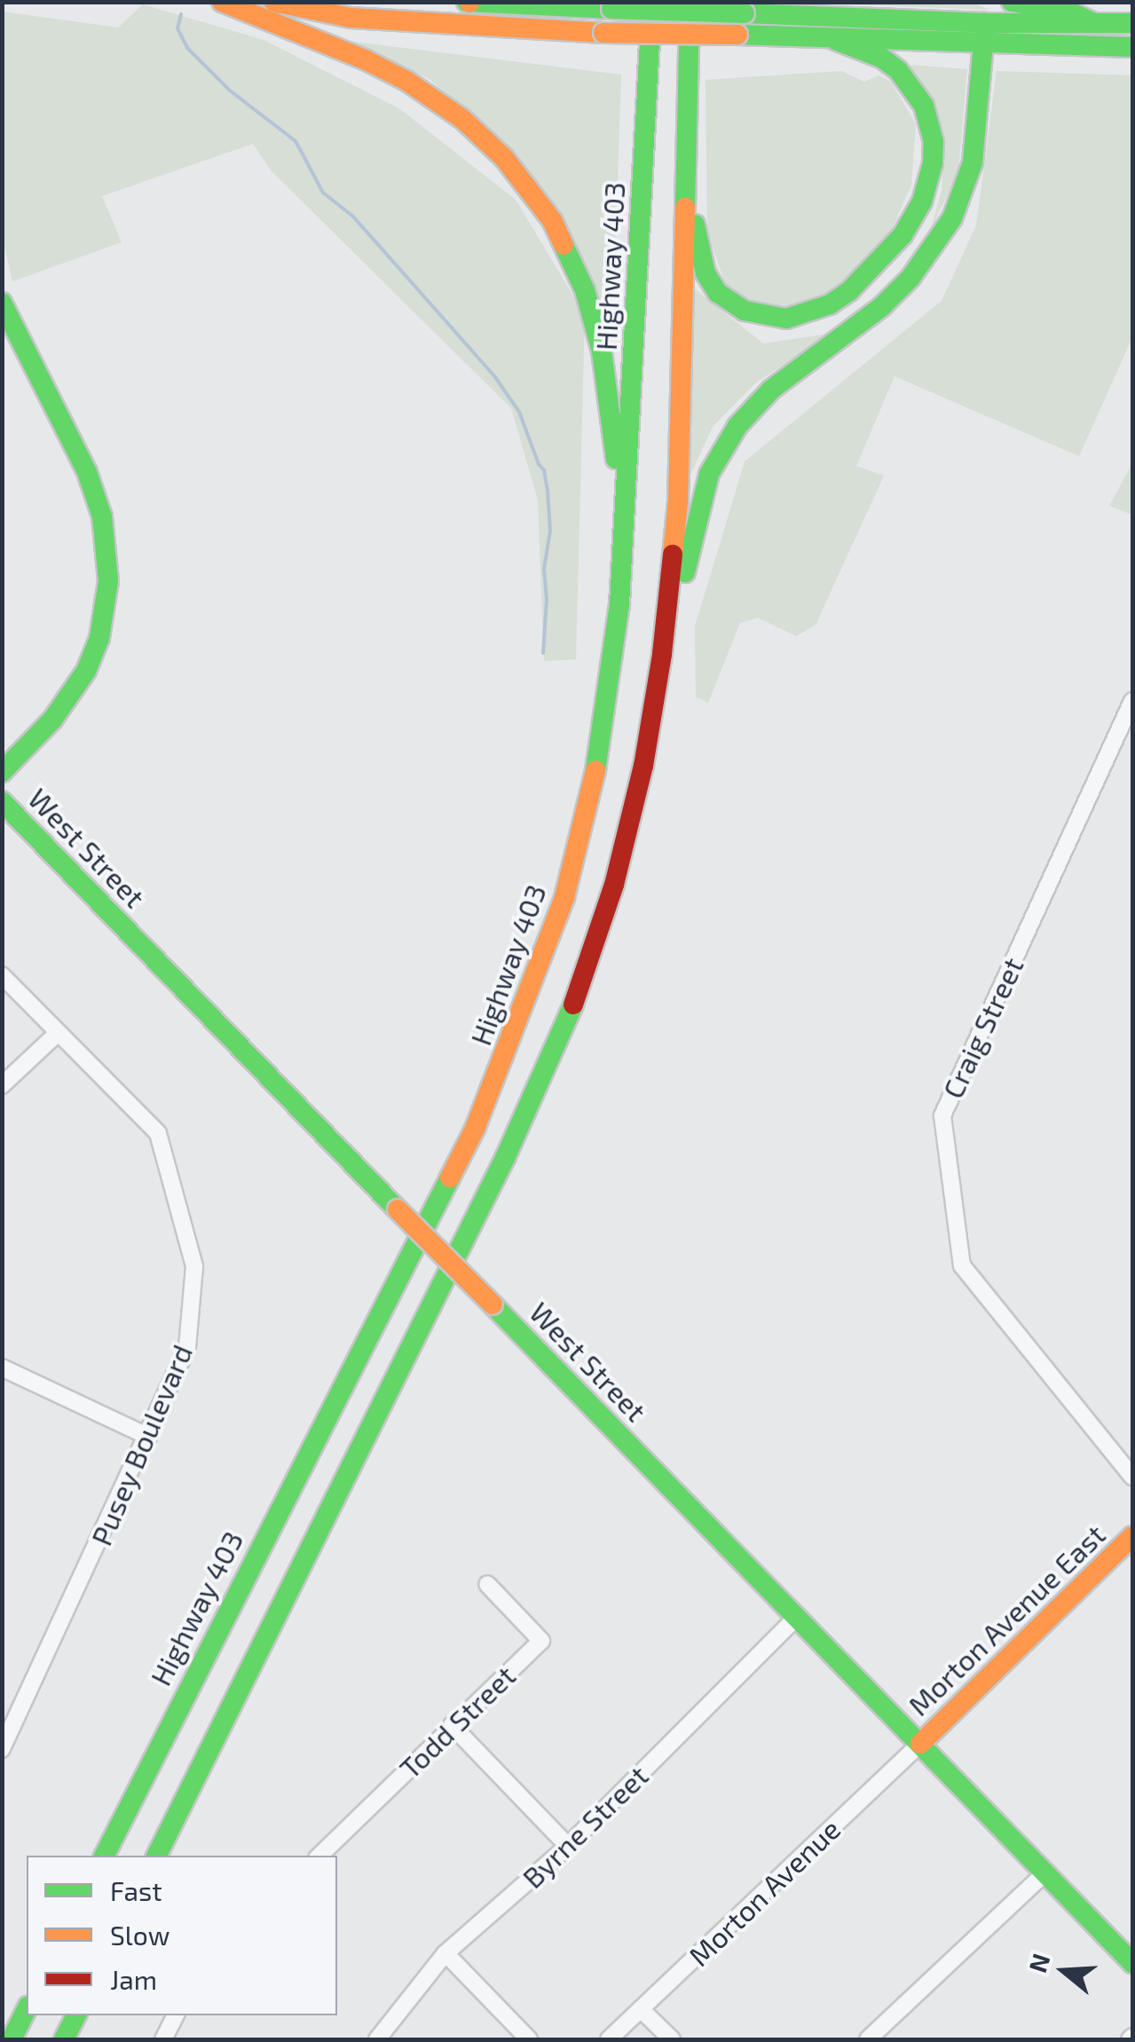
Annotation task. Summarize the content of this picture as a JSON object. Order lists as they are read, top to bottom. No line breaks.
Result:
{"streets":{"main road":["Highway 403","West Street","Morton Avenue East"],"street":["Craig Street","Pusey Boulevard","Todd Street","Byrne Street","Morton Avenue"]},"crossings":[["West Street","Morton Avenue East"],["West Street","Byrne Street"],["West Street","Morton Avenue"],["Morton Avenue East","Morton Avenue"]],"legend":["Fast","Slow","Jam"],"north":"left"}
